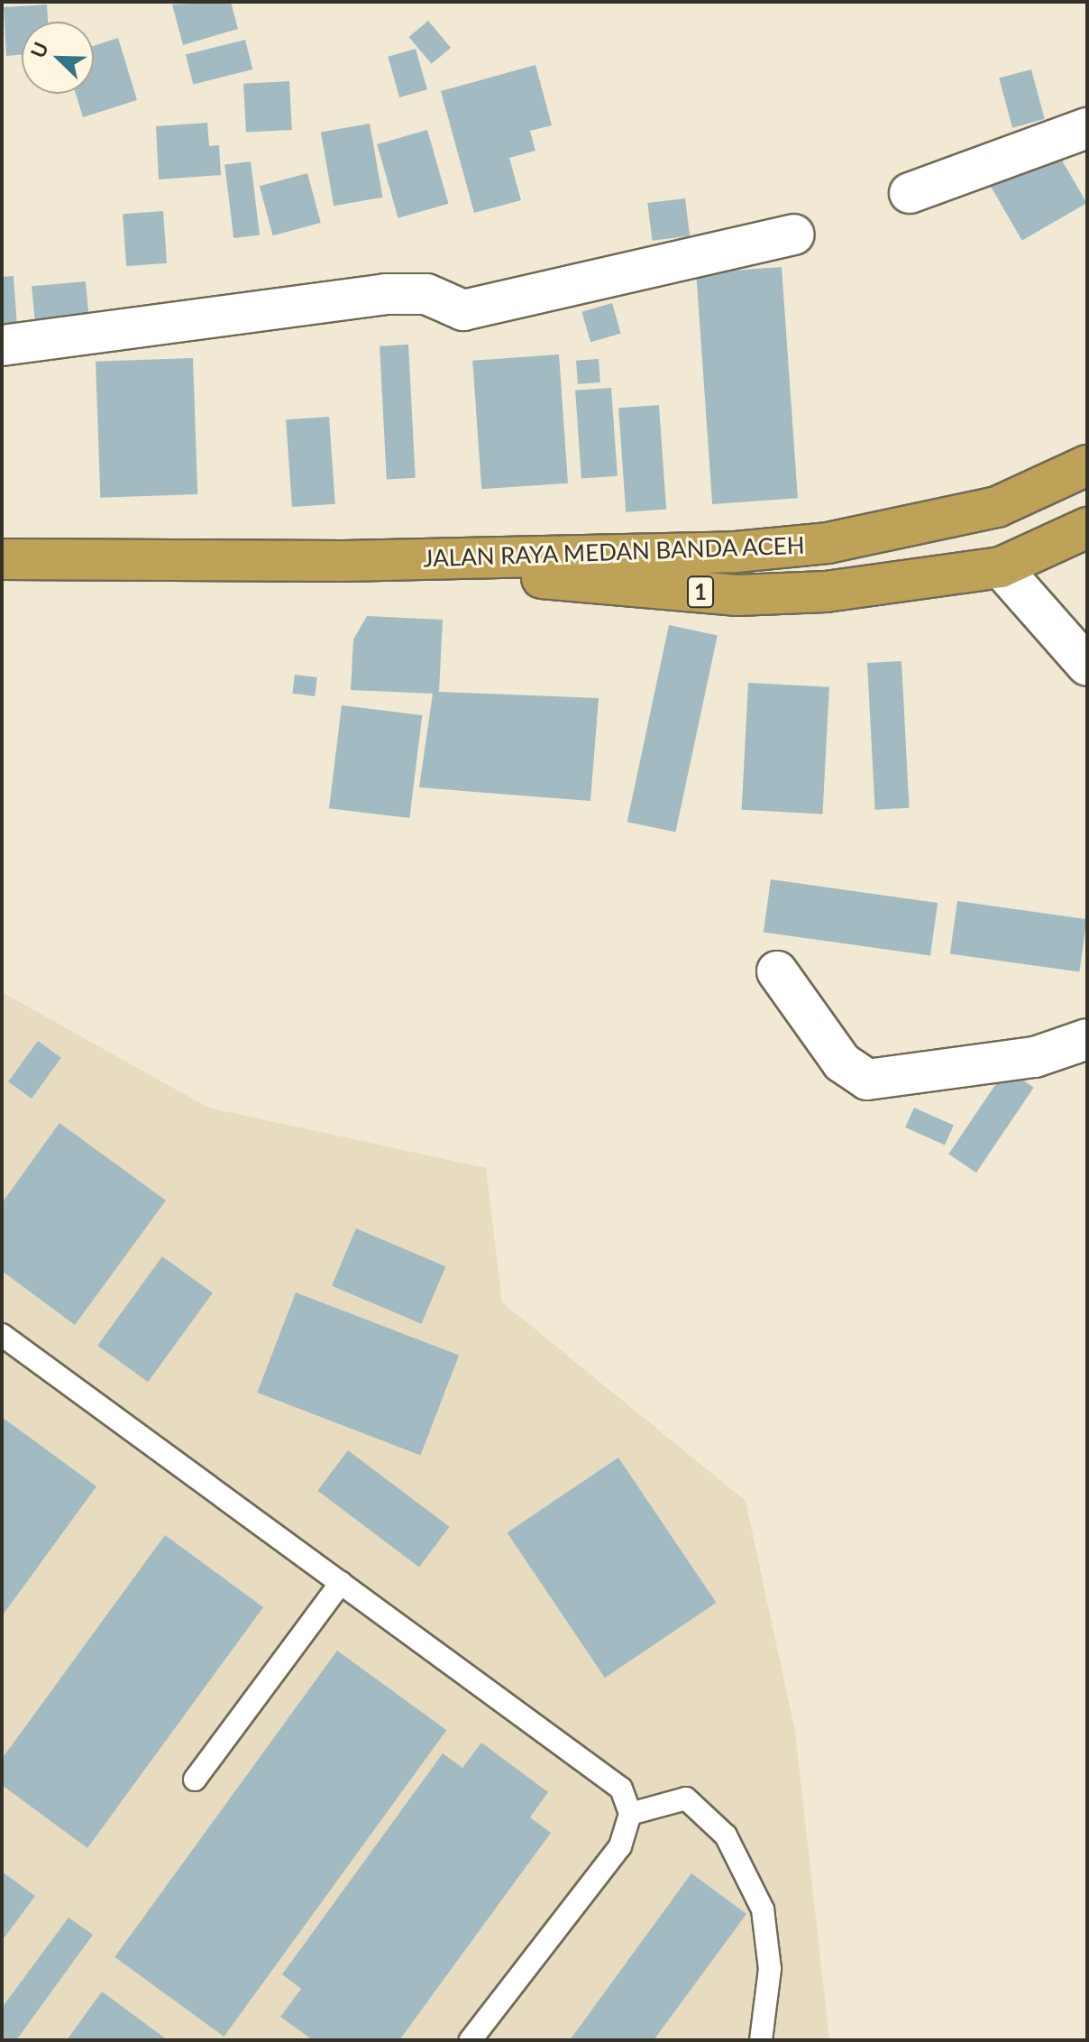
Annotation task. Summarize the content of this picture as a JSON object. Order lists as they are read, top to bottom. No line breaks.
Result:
{"streets":{"highway":["JALAN RAYA MEDAN BANDA ACEH","1"]},"north":"top left"}
